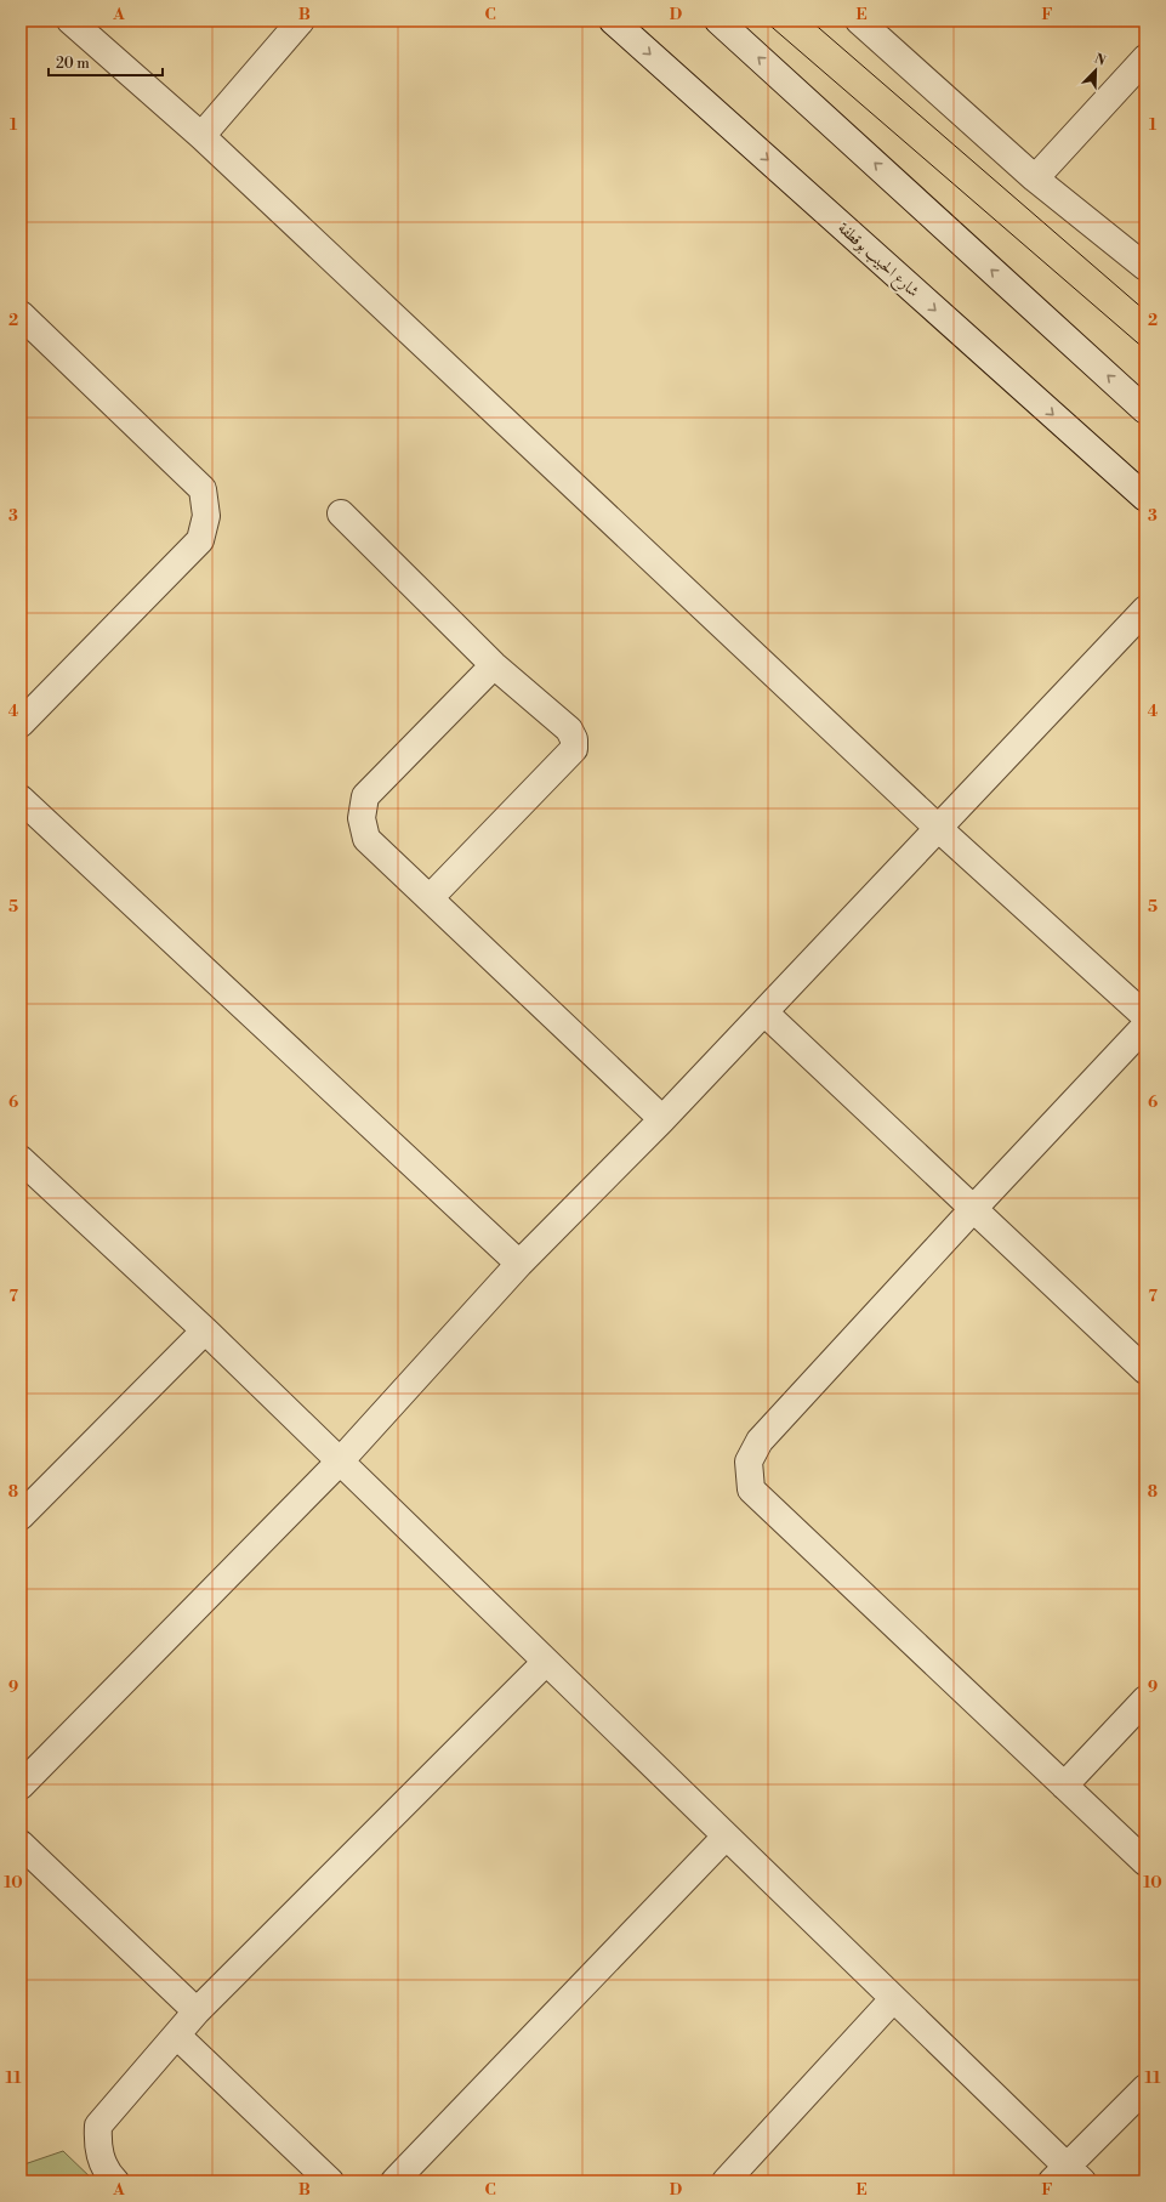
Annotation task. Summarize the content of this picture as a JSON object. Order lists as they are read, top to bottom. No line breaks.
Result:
{"streets":{"street":["شارع الحبيب بوقطفة"]},"scale_bar":"20 m","north":"top right","grid":{"columns":["A","B","C","D","E","F"],"rows":["1","2","3","4","5","6","7","8","9","10","11"]}}
